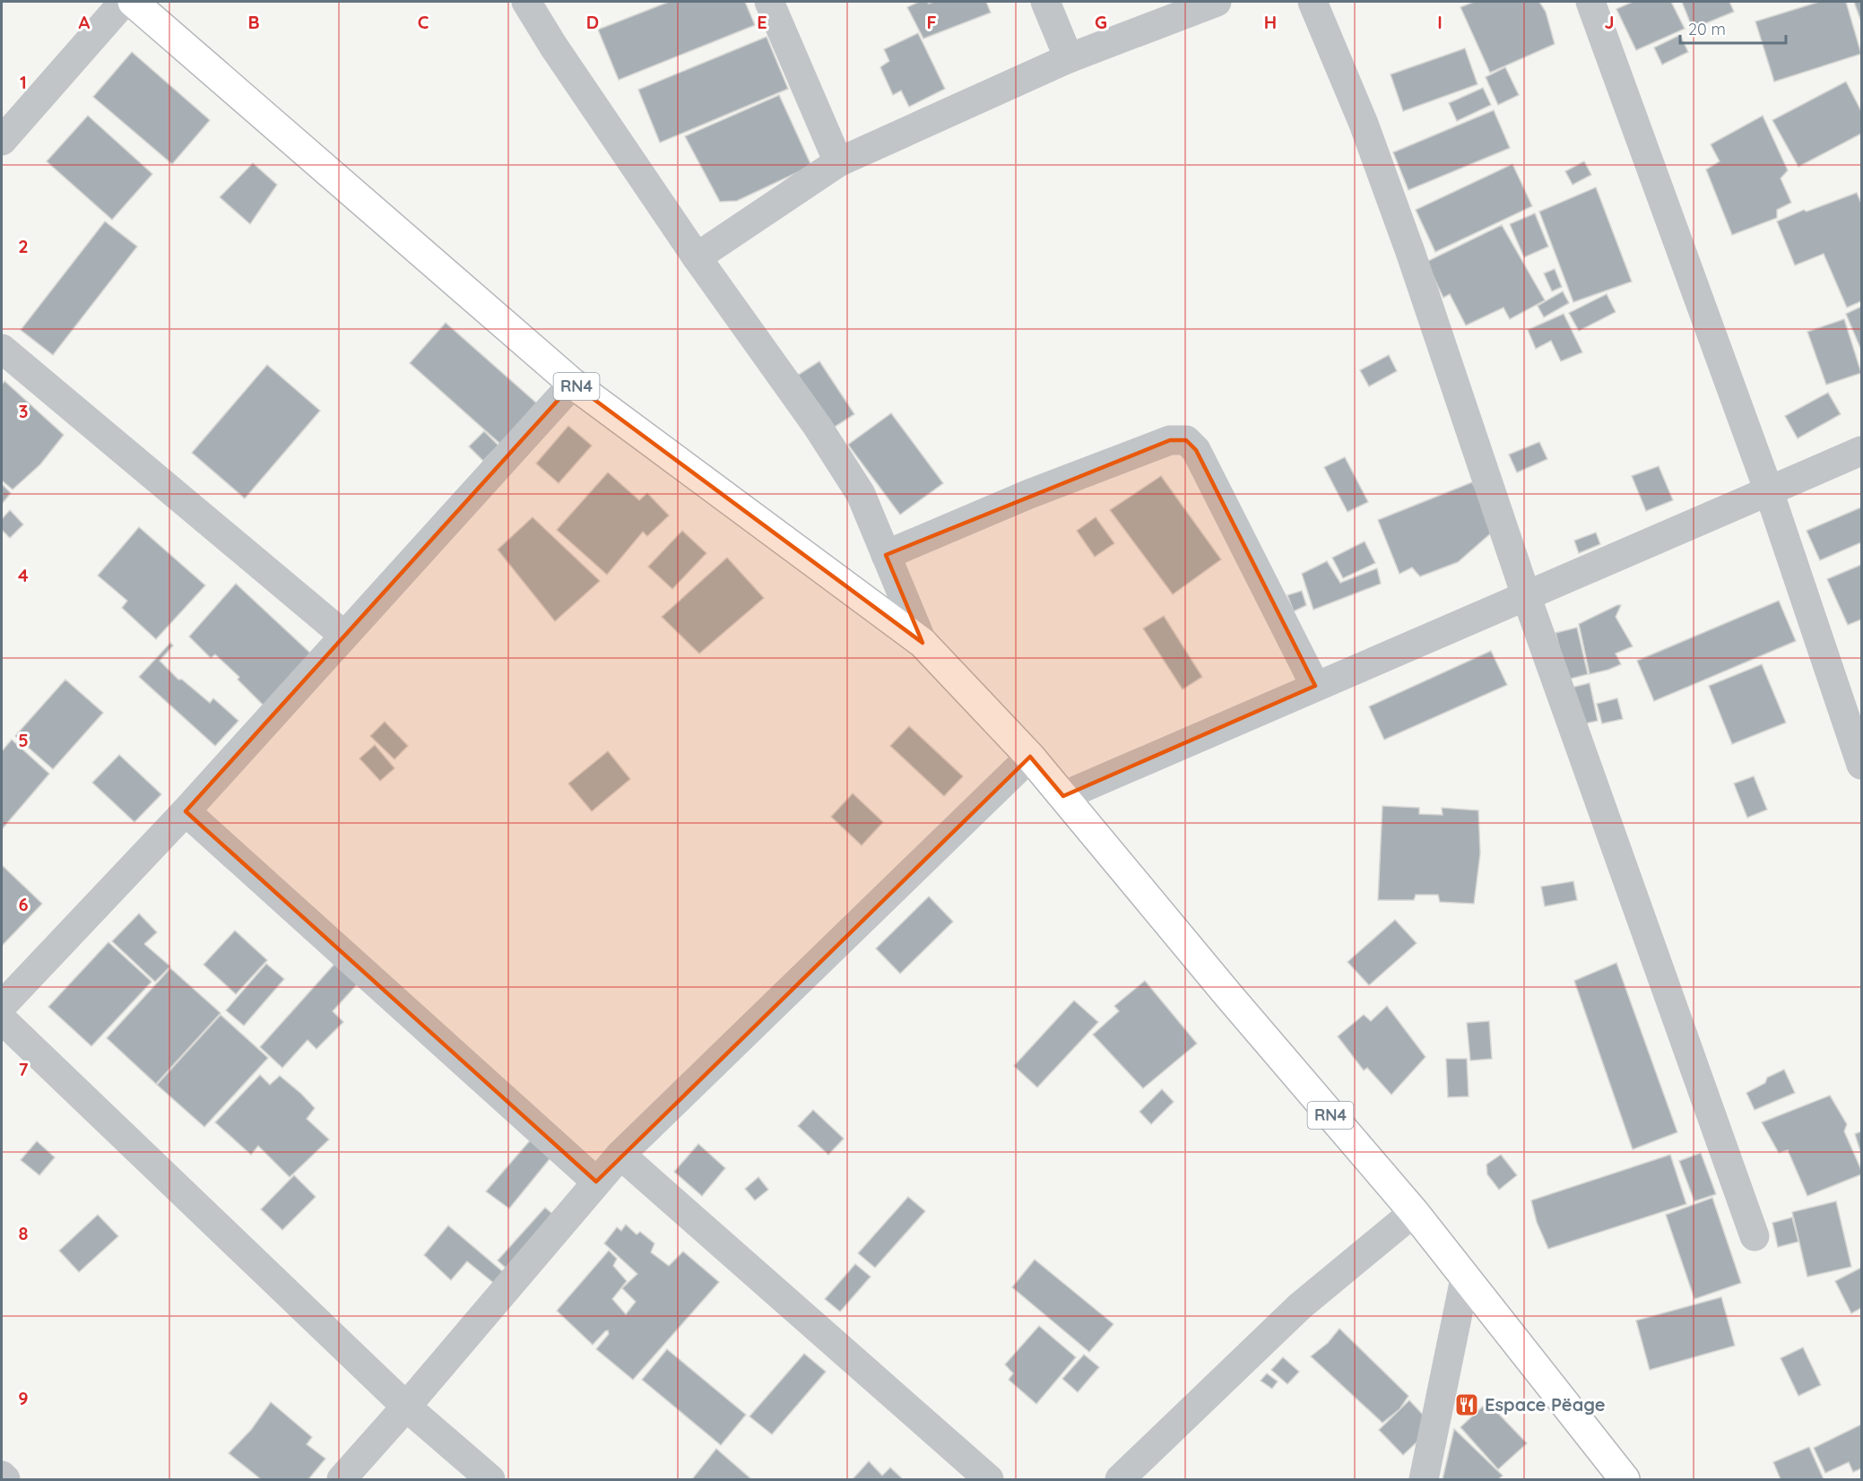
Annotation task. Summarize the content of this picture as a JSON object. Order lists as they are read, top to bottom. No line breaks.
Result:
{"streets":{"highway":["RN4"]},"places":{"restaurant":["Espace Pëage"]},"scale_bar":"20 m","grid":{"columns":["A","B","C","D","E","F","G","H","I","J"],"rows":["1","2","3","4","5","6","7","8","9"]}}
